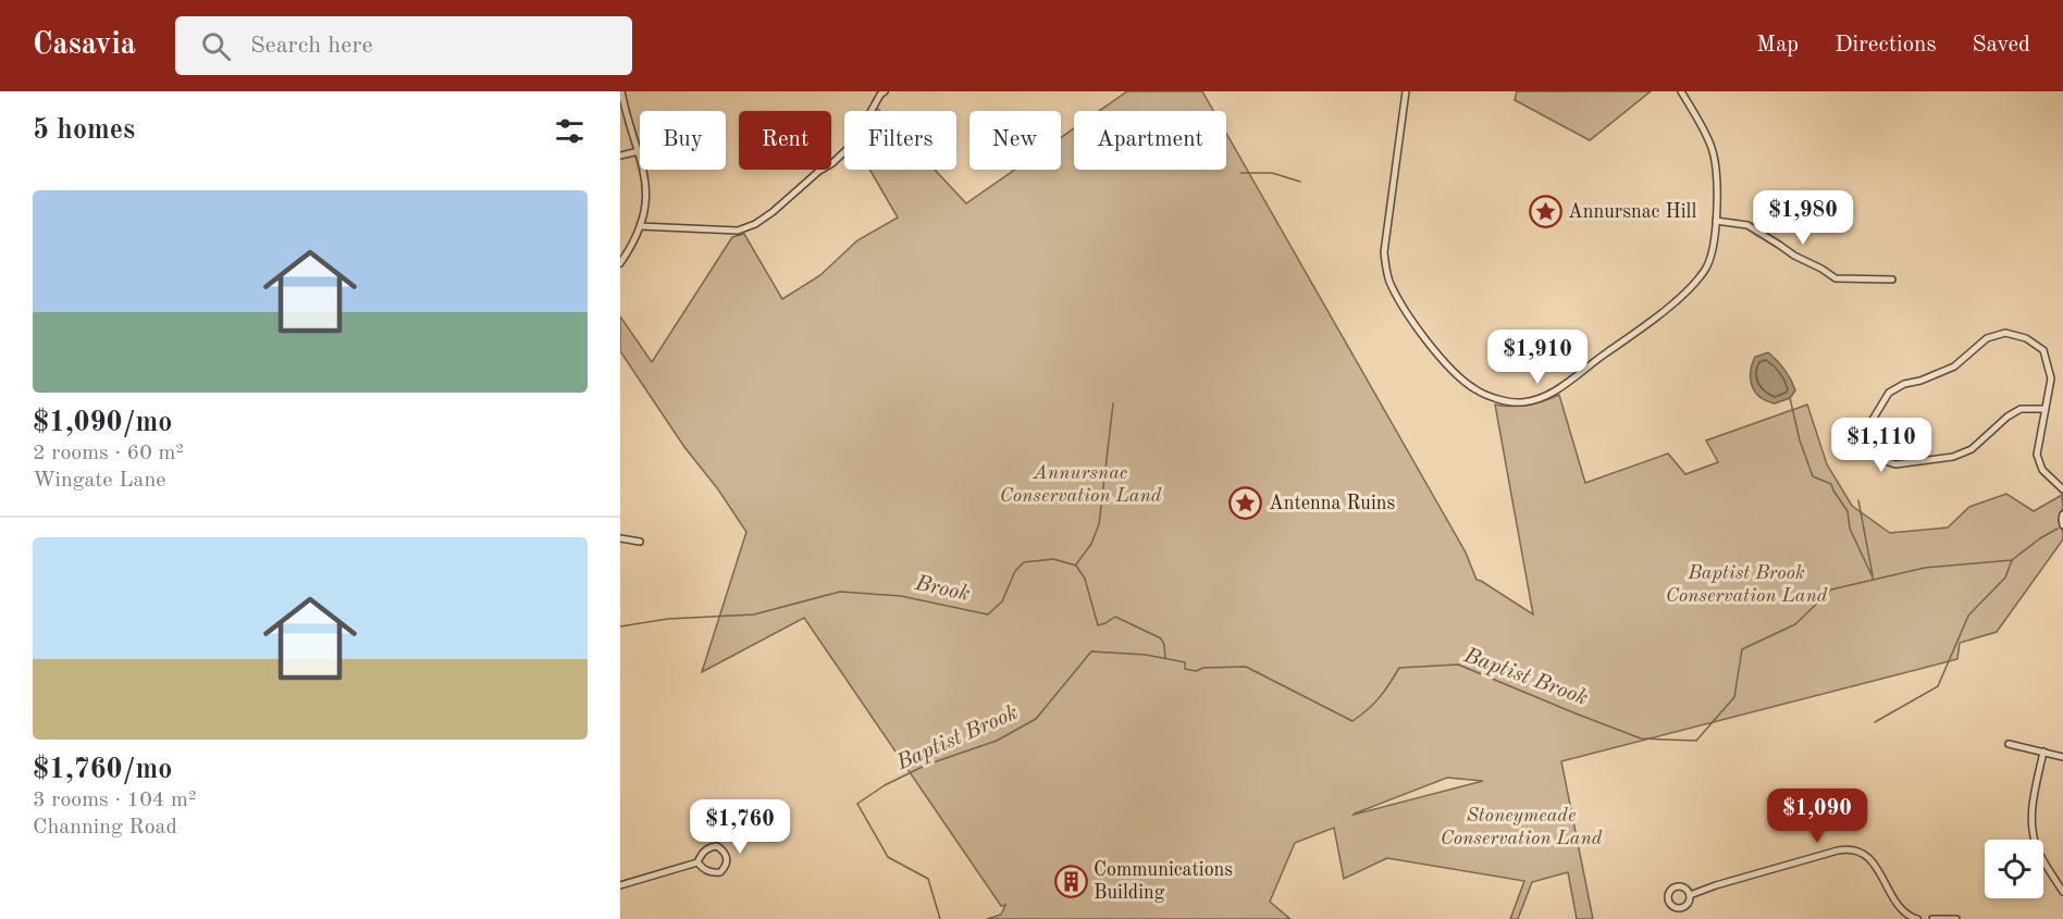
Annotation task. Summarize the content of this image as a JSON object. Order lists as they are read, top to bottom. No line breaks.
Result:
{"water":["Brook","Baptist Brook"],"parks":["Annursnac Conservation Land","Baptist Brook Conservation Land","Stoneymeade Conservation Land"],"places":{"place":["Annursnac Hill","Antenna Ruins"],"building":["Communications Building"]},"page":{"header":"Casavia","search":"Search here","nav":["Map","Directions","Saved"],"heading":"5 homes","chip":["Buy","Rent","Filters","New","Apartment"],"list":[{"name":"$1,090/mo","note":"2 rooms · 60 m² · Wingate Lane"},{"name":"$1,760/mo","note":"3 rooms · 104 m² · Channing Road"}],"price":["$1,980","$1,910","$1,110","$1,090","$1,760"]}}
